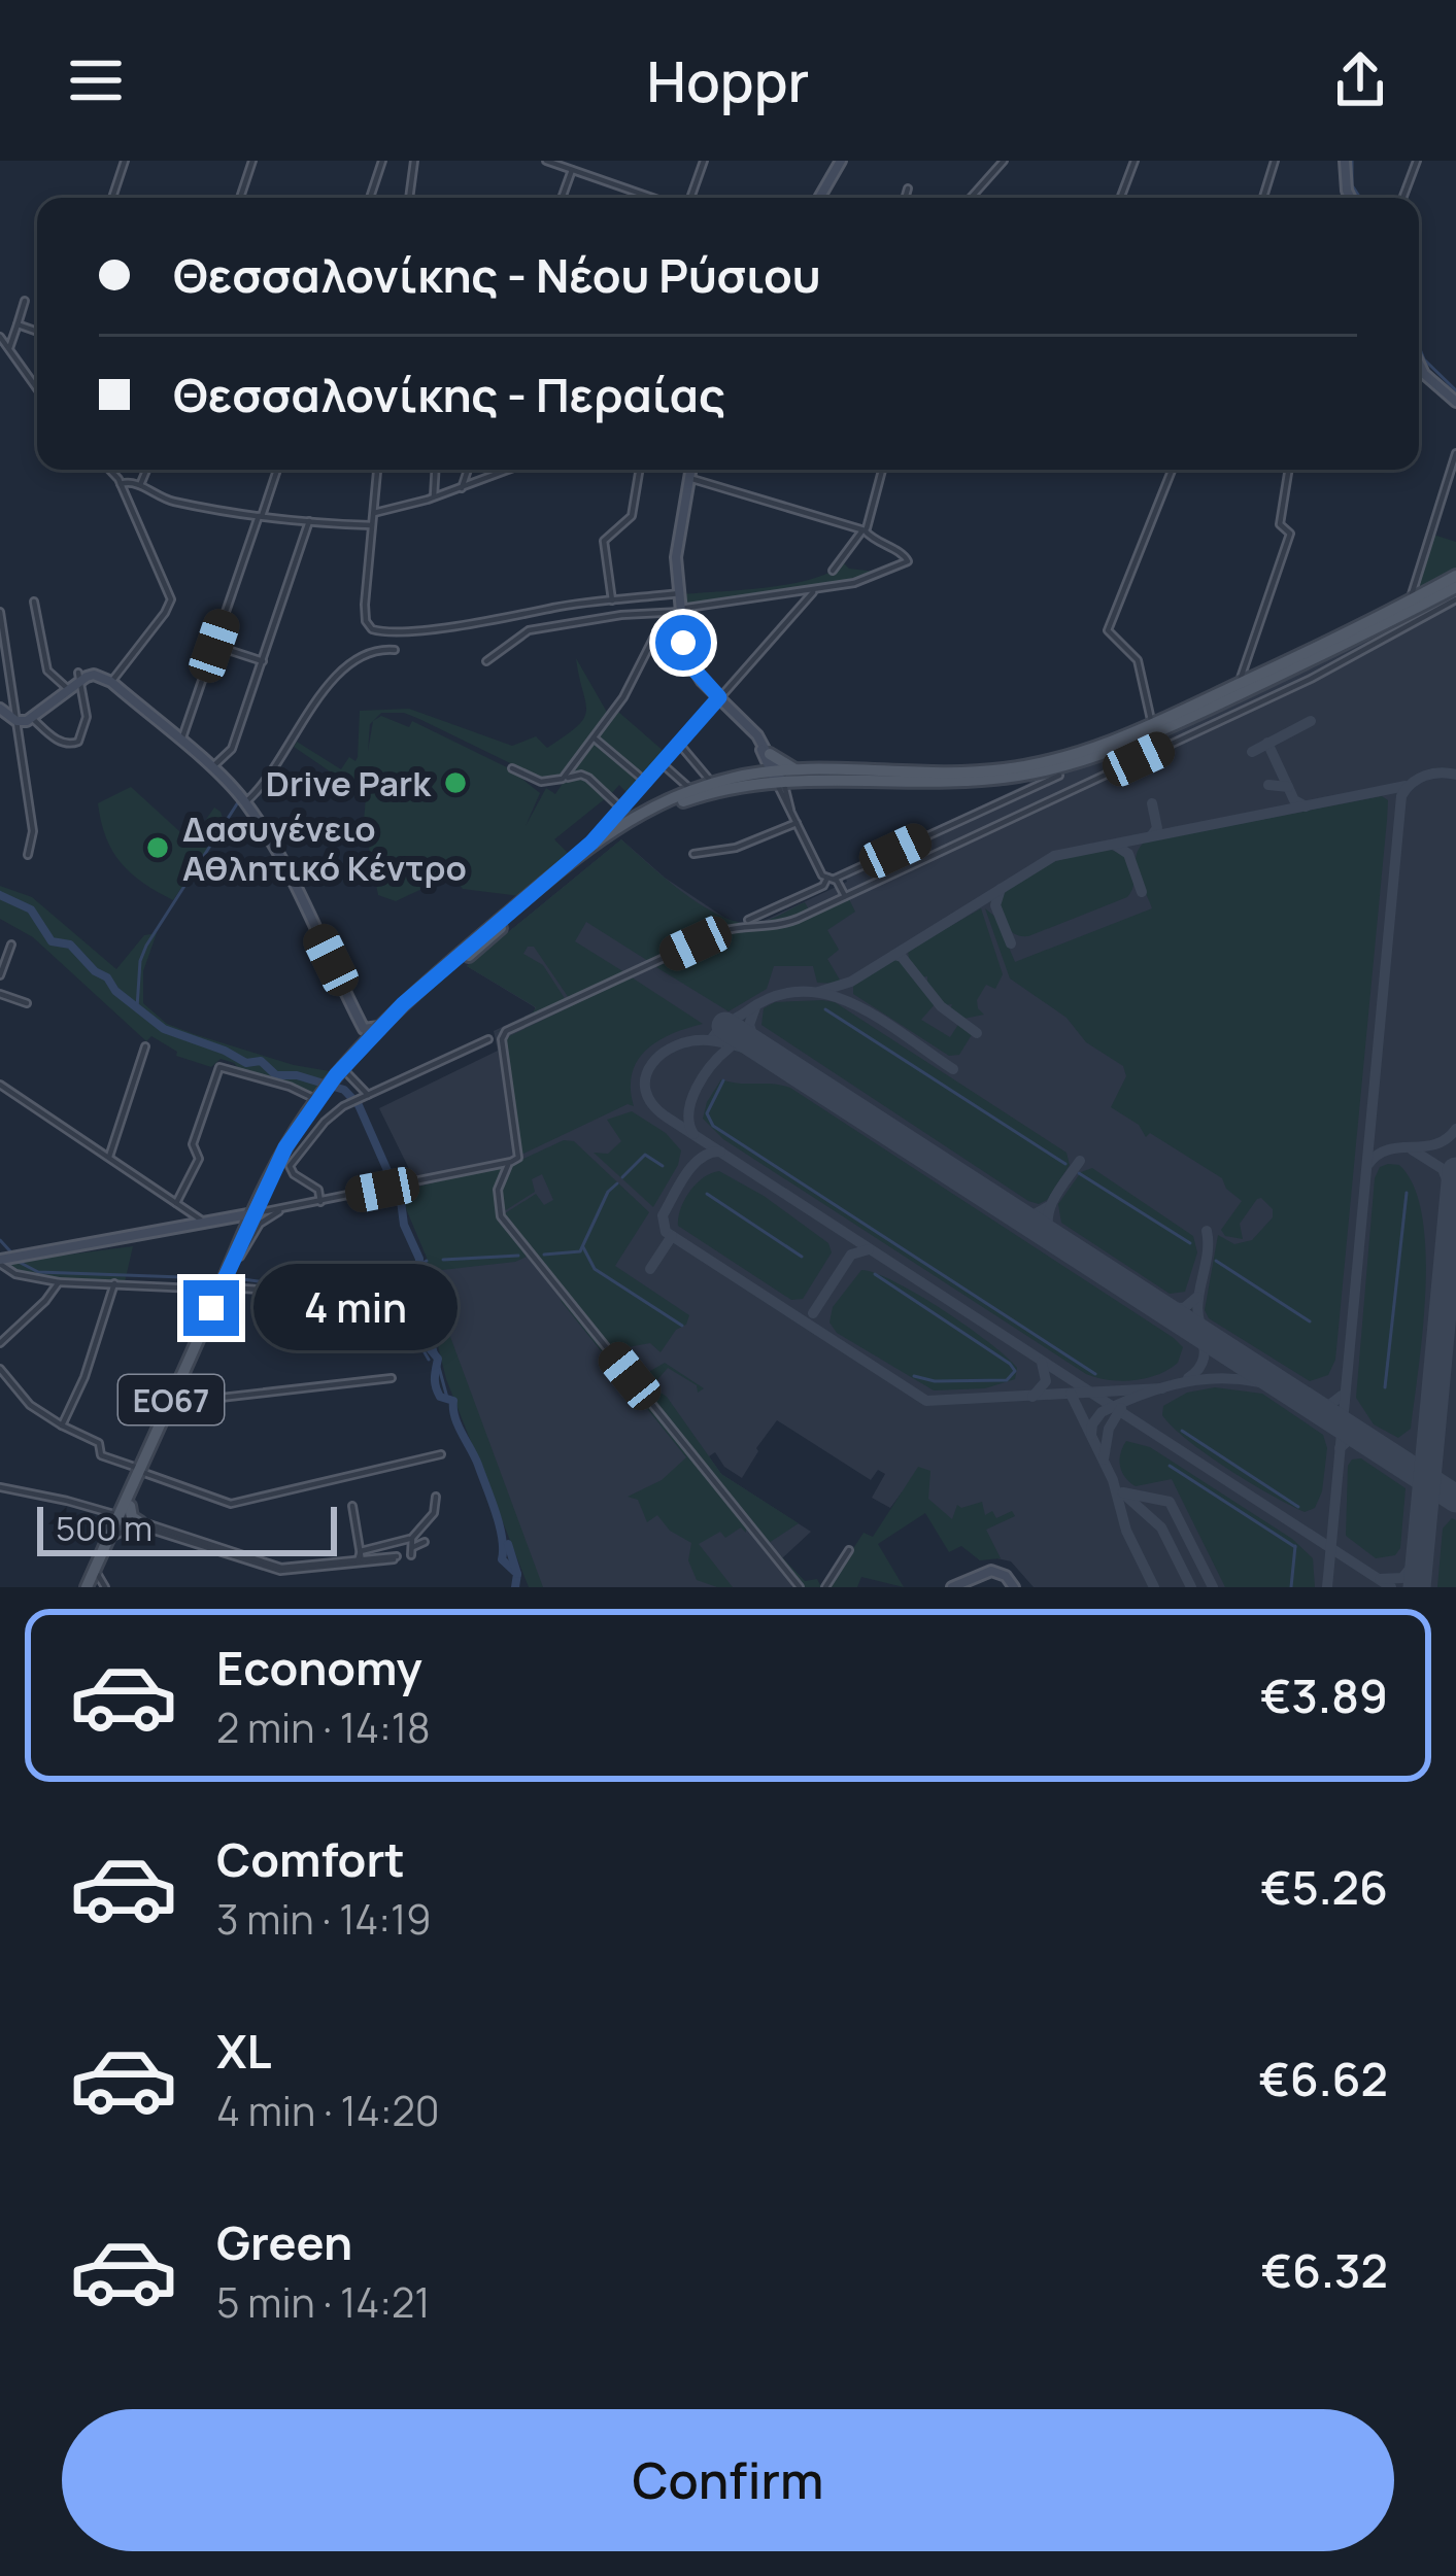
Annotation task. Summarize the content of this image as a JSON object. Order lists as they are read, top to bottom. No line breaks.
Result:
{"streets":{"main road":["ΕΟ67"]},"places":["Drive Park","Δασυγένειο Αθλητικό Κέντρο"],"scale_bar":"500 m","page":{"header":"Hoppr","banner":["Θεσσαλονίκης - Νέου Ρύσιου","Θεσσαλονίκης - Περαίας"],"bubble":"4 min","scale":"500 m","list":[{"name":"Economy","note":"2 min · 14:18","value":"€3.89"},{"name":"Comfort","note":"3 min · 14:19","value":"€5.26"},{"name":"XL","note":"4 min · 14:20","value":"€6.62"},{"name":"Green","note":"5 min · 14:21","value":"€6.32"}],"buttons":"Confirm"}}
